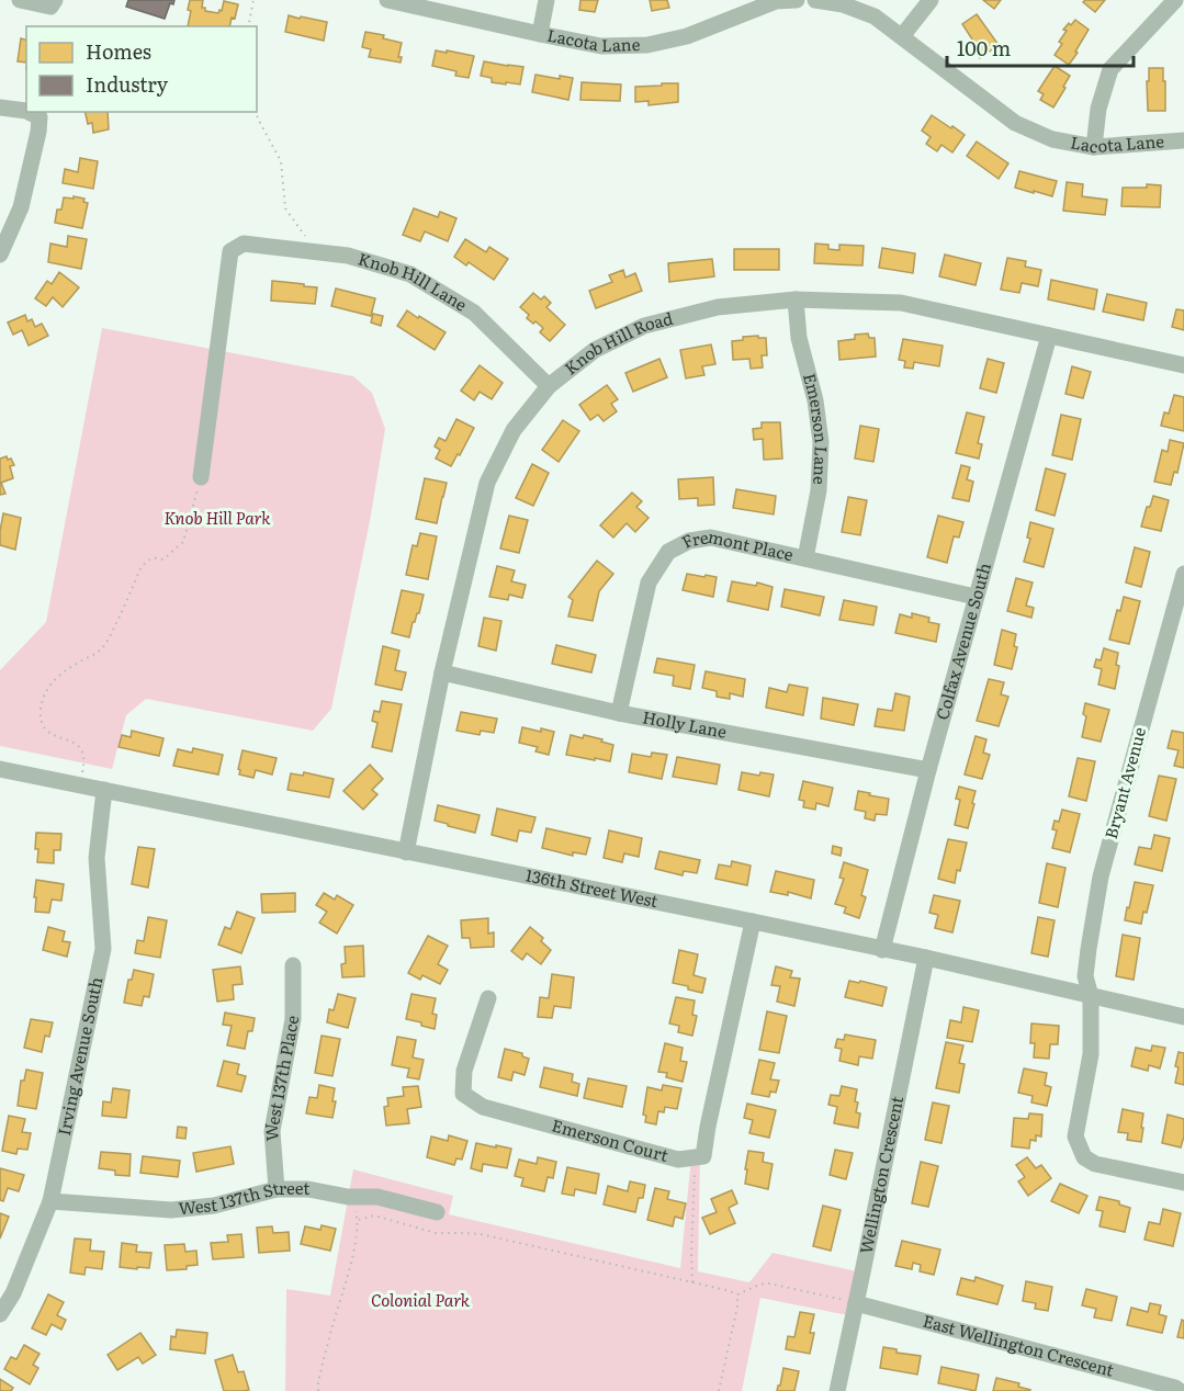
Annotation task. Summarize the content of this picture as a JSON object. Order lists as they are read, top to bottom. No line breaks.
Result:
{"streets":{"street":["Lacota Lane","Knob Hill Lane","Knob Hill Road","Emerson Lane","Fremont Place","Colfax Avenue South","Holly Lane","Bryant Avenue","136th Street West","Irving Avenue South","West 137th Place","Emerson Court","Wellington Crescent","West 137th Street","East Wellington Crescent"]},"crossings":[["Knob Hill Lane","Knob Hill Road"],["Knob Hill Road","Emerson Lane"],["Knob Hill Road","Colfax Avenue South"],["Knob Hill Road","Holly Lane"],["Knob Hill Road","136th Street West"],["Emerson Lane","Fremont Place"],["Fremont Place","Colfax Avenue South"],["Fremont Place","Holly Lane"],["Colfax Avenue South","Holly Lane"],["Colfax Avenue South","136th Street West"],["Bryant Avenue","136th Street West"],["136th Street West","Irving Avenue South"],["136th Street West","Wellington Crescent"],["Irving Avenue South","West 137th Street"],["West 137th Place","West 137th Street"],["Wellington Crescent","East Wellington Crescent"]],"parks":["Knob Hill Park","Colonial Park"],"legend":["Homes","Industry"],"scale_bar":"100 m"}
